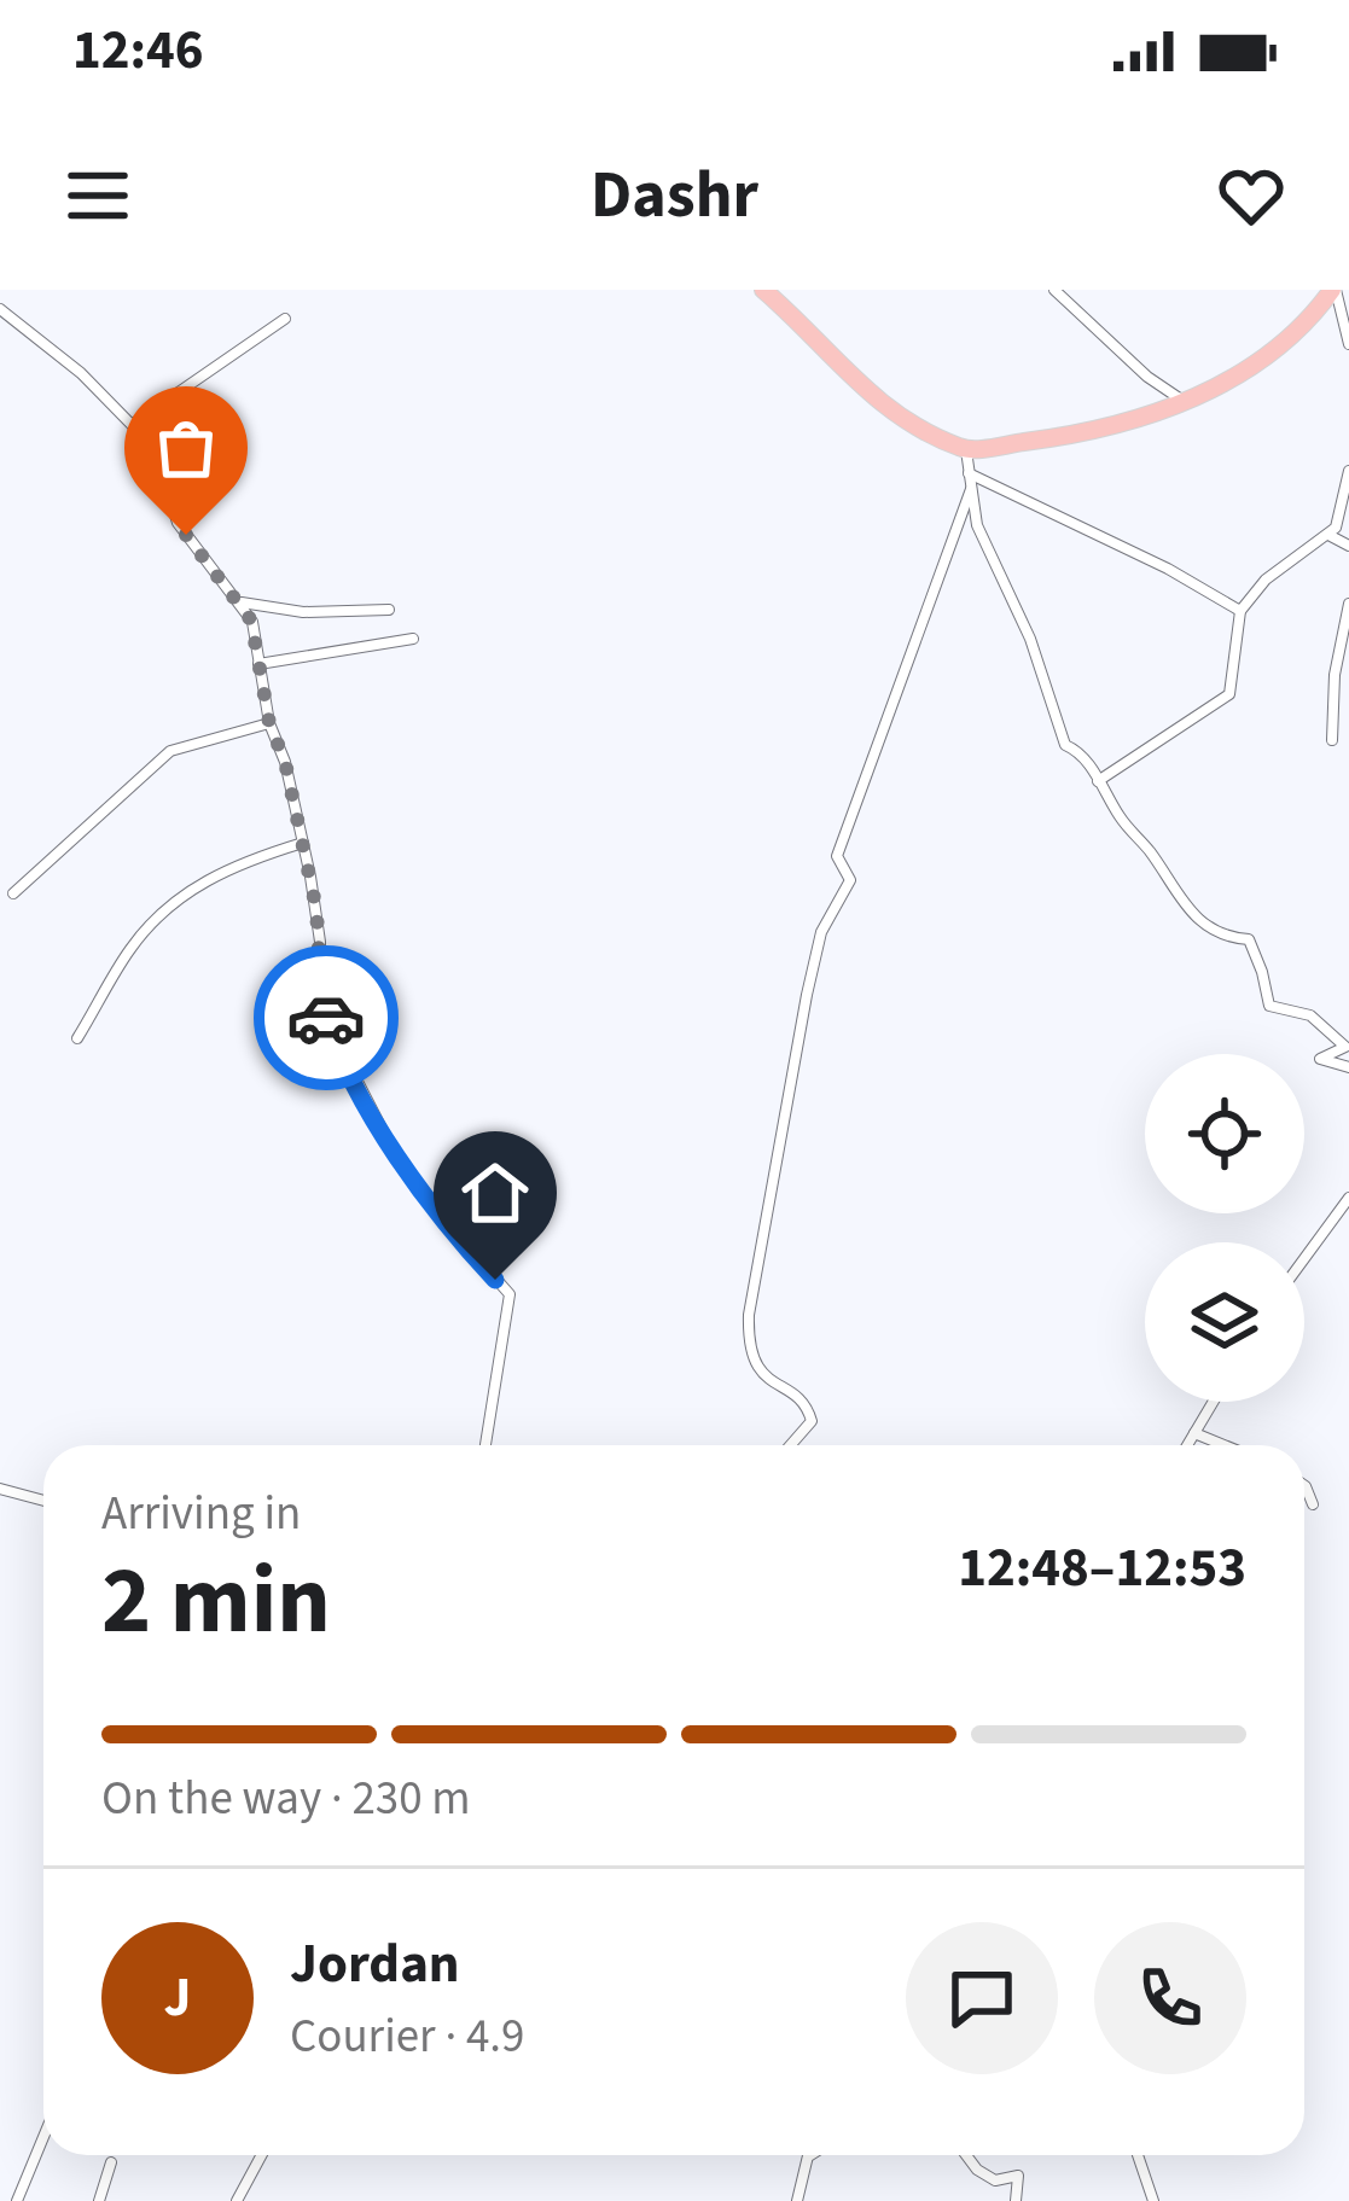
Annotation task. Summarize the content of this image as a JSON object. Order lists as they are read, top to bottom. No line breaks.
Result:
{"page":{"status":"12:46","header":"Dashr","heading":["2 min","Arriving in","12:48–12:53"],"panel":["Jordan","Courier · 4.9"],"bar":"On the way · 230 m","round":"J"}}
